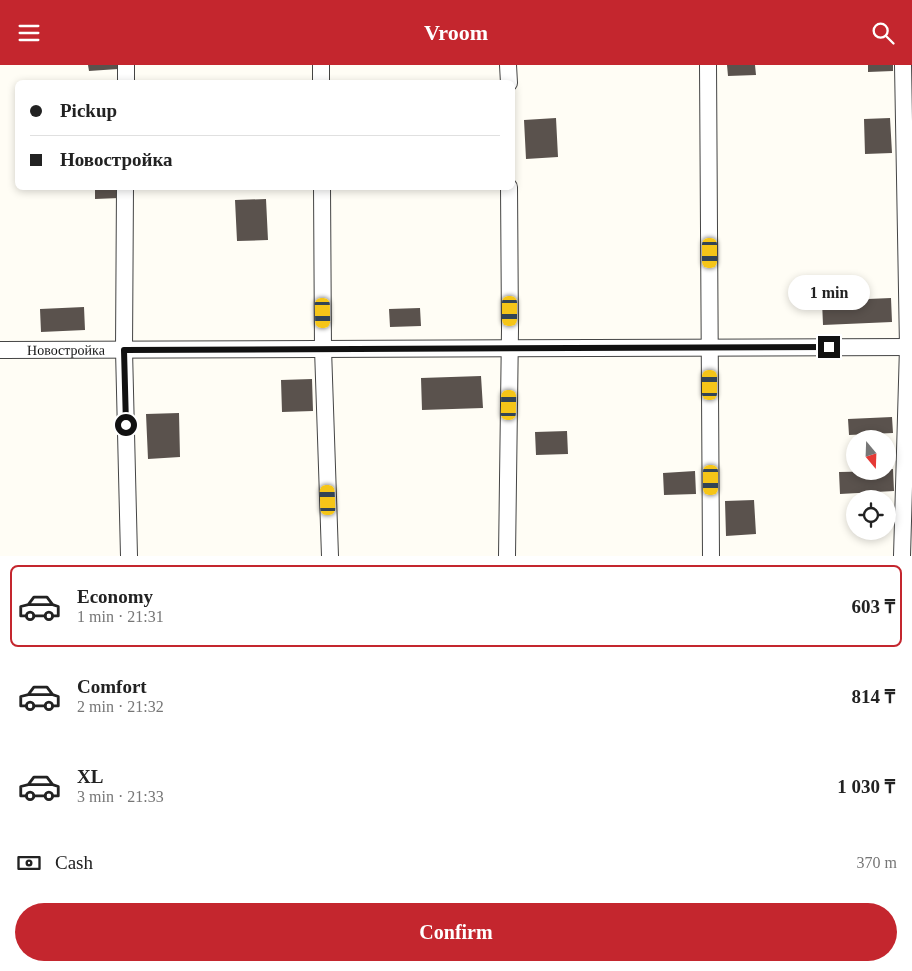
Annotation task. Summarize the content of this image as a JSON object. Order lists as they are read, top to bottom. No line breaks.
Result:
{"streets":{"street":["Новостройка"]},"north":"bottom","page":{"header":"Vroom","banner":["Pickup","Новостройка"],"bubble":"1 min","list":[{"name":"Economy","note":"1 min · 21:31","value":"603 ₸"},{"name":"Comfort","note":"2 min · 21:32","value":"814 ₸"},{"name":"XL","note":"3 min · 21:33","value":"1 030 ₸"}],"pay":["Cash","370 m"],"buttons":"Confirm"}}
